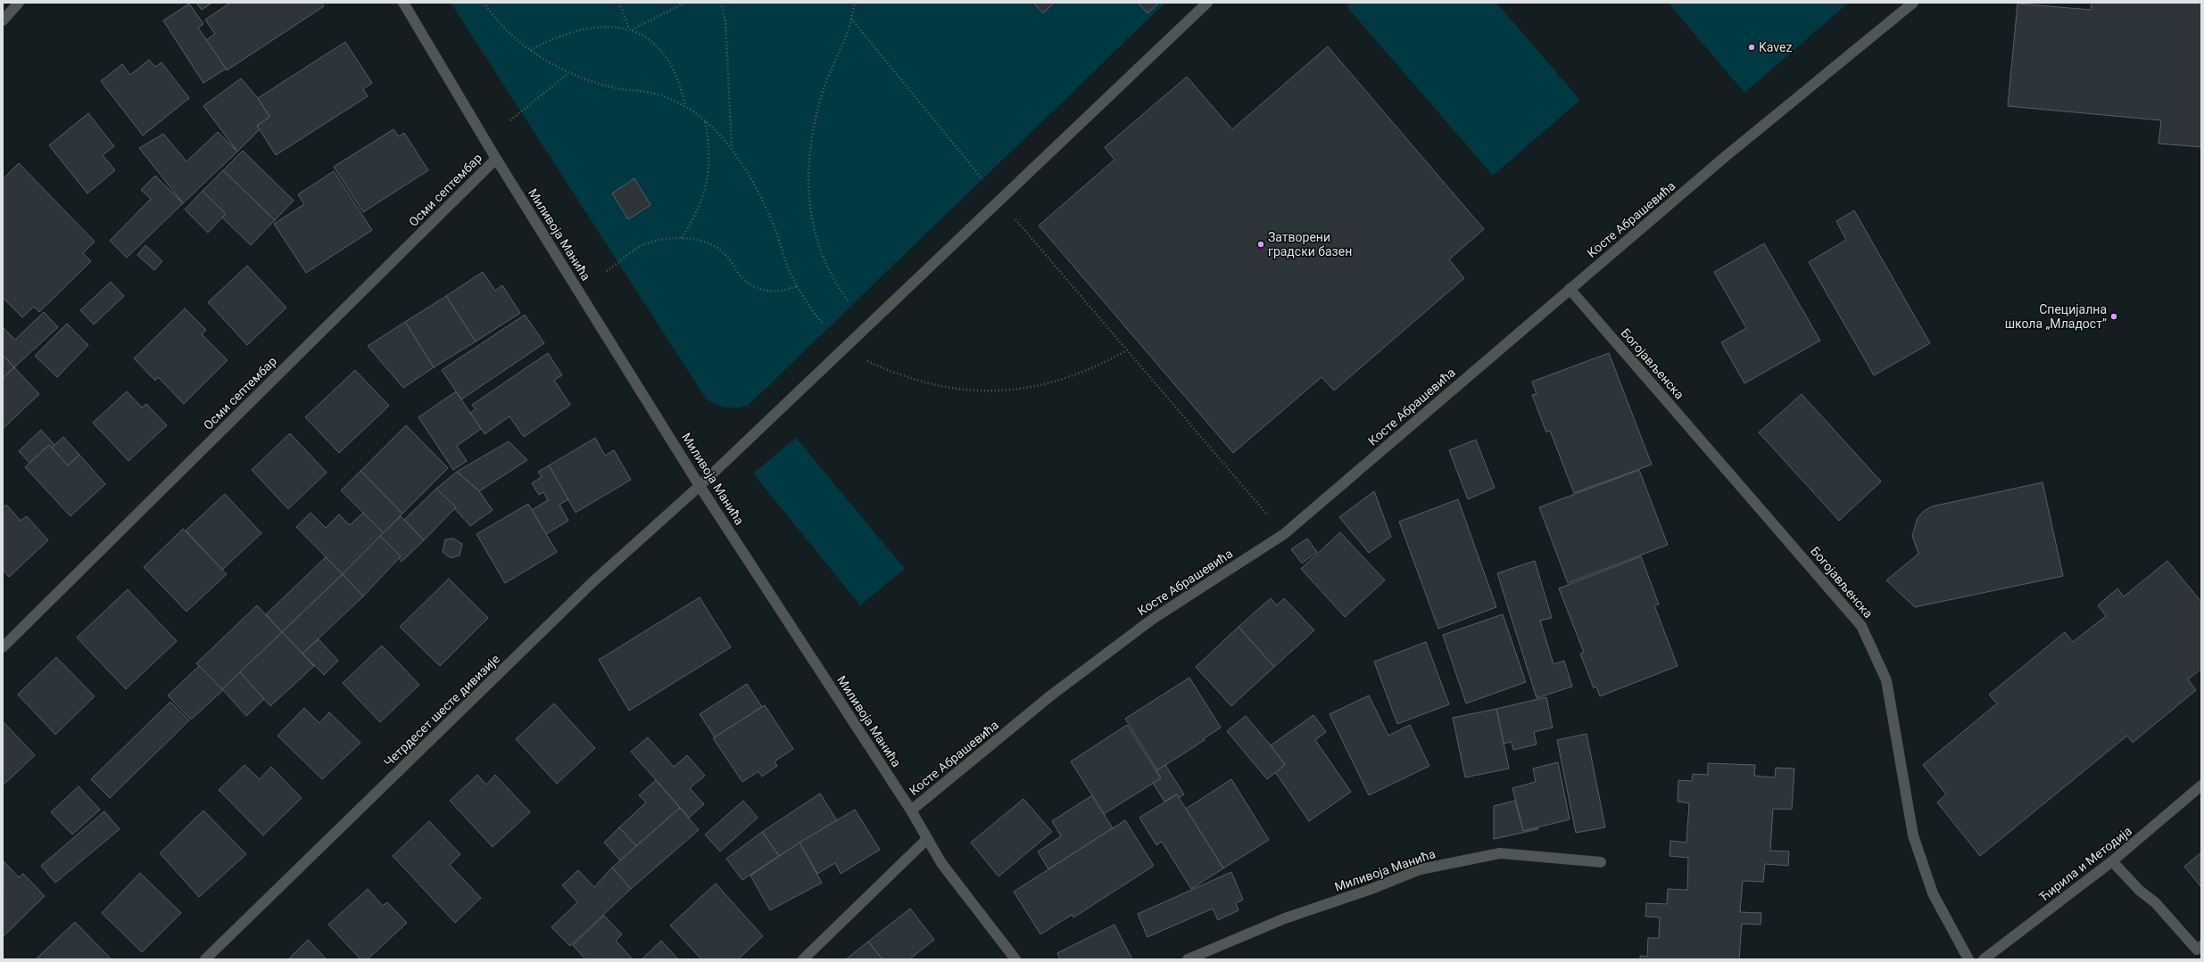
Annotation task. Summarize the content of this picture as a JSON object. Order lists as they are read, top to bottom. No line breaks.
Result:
{"streets":{"street":["Осми септембар","Косте Абрашевића","Миливоја Манића","Богојављенска","Четрдесет шесте дивизије","Ћирила и Методија"]},"crossings":[["Осми септембар","Миливоја Манића"],["Косте Абрашевића","Миливоја Манића"],["Косте Абрашевића","Богојављенска"],["Миливоја Манића","Четрдесет шесте дивизије"]],"places":["Kavez","Затворени градски базен","Специјална школа „Младост”"]}
